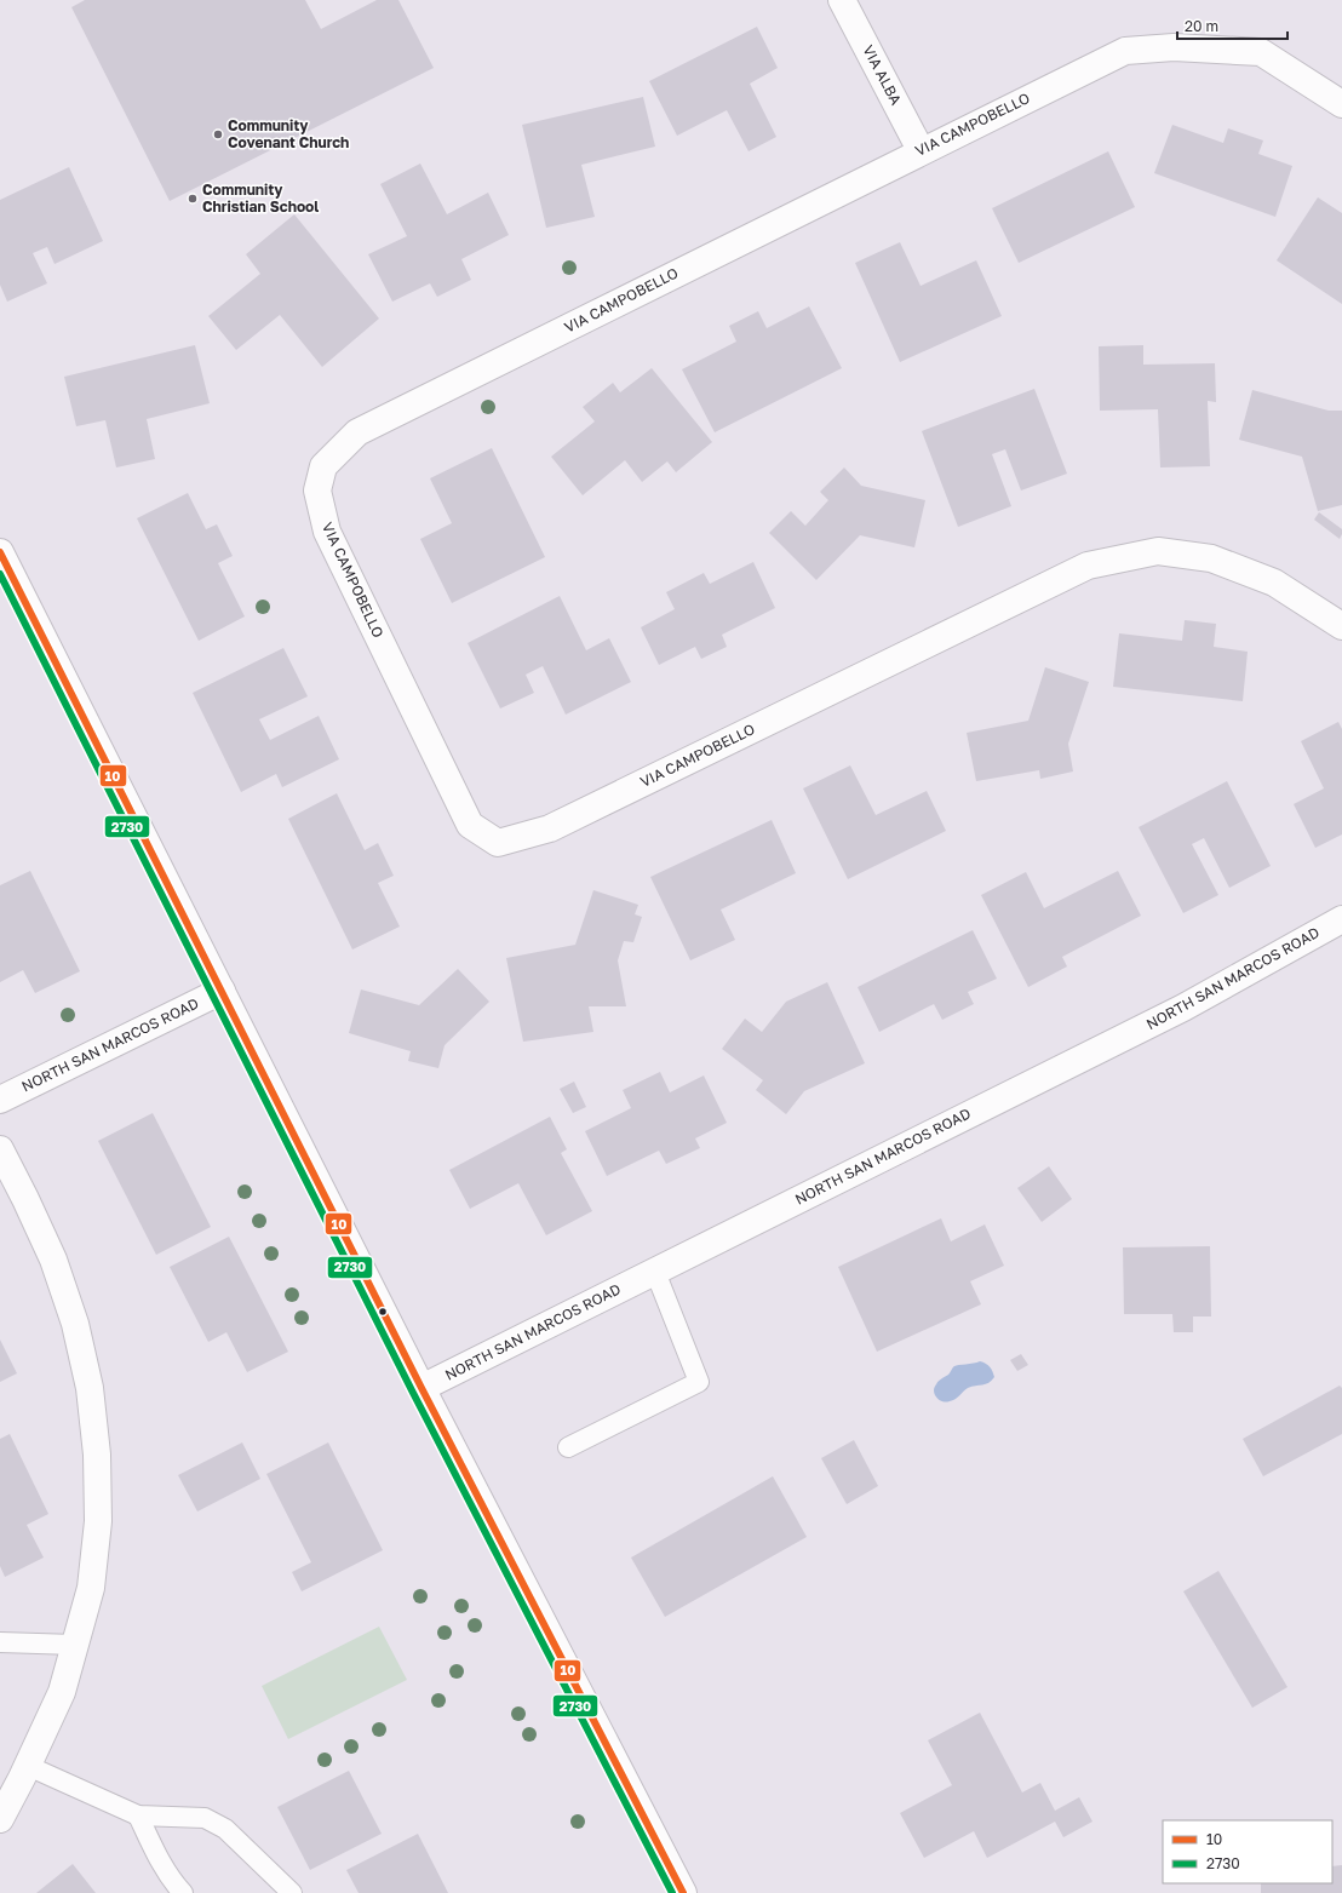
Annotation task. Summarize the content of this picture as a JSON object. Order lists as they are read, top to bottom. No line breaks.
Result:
{"streets":{"street":["VIA ALBA","VIA CAMPOBELLO","NORTH SAN MARCOS ROAD"]},"crossings":[["VIA ALBA","VIA CAMPOBELLO"]],"places":["Community Covenant Church","Community Christian School"],"lines":["transit line 10","transit line 2730"],"legend":["10","2730"],"scale_bar":"20 m"}
